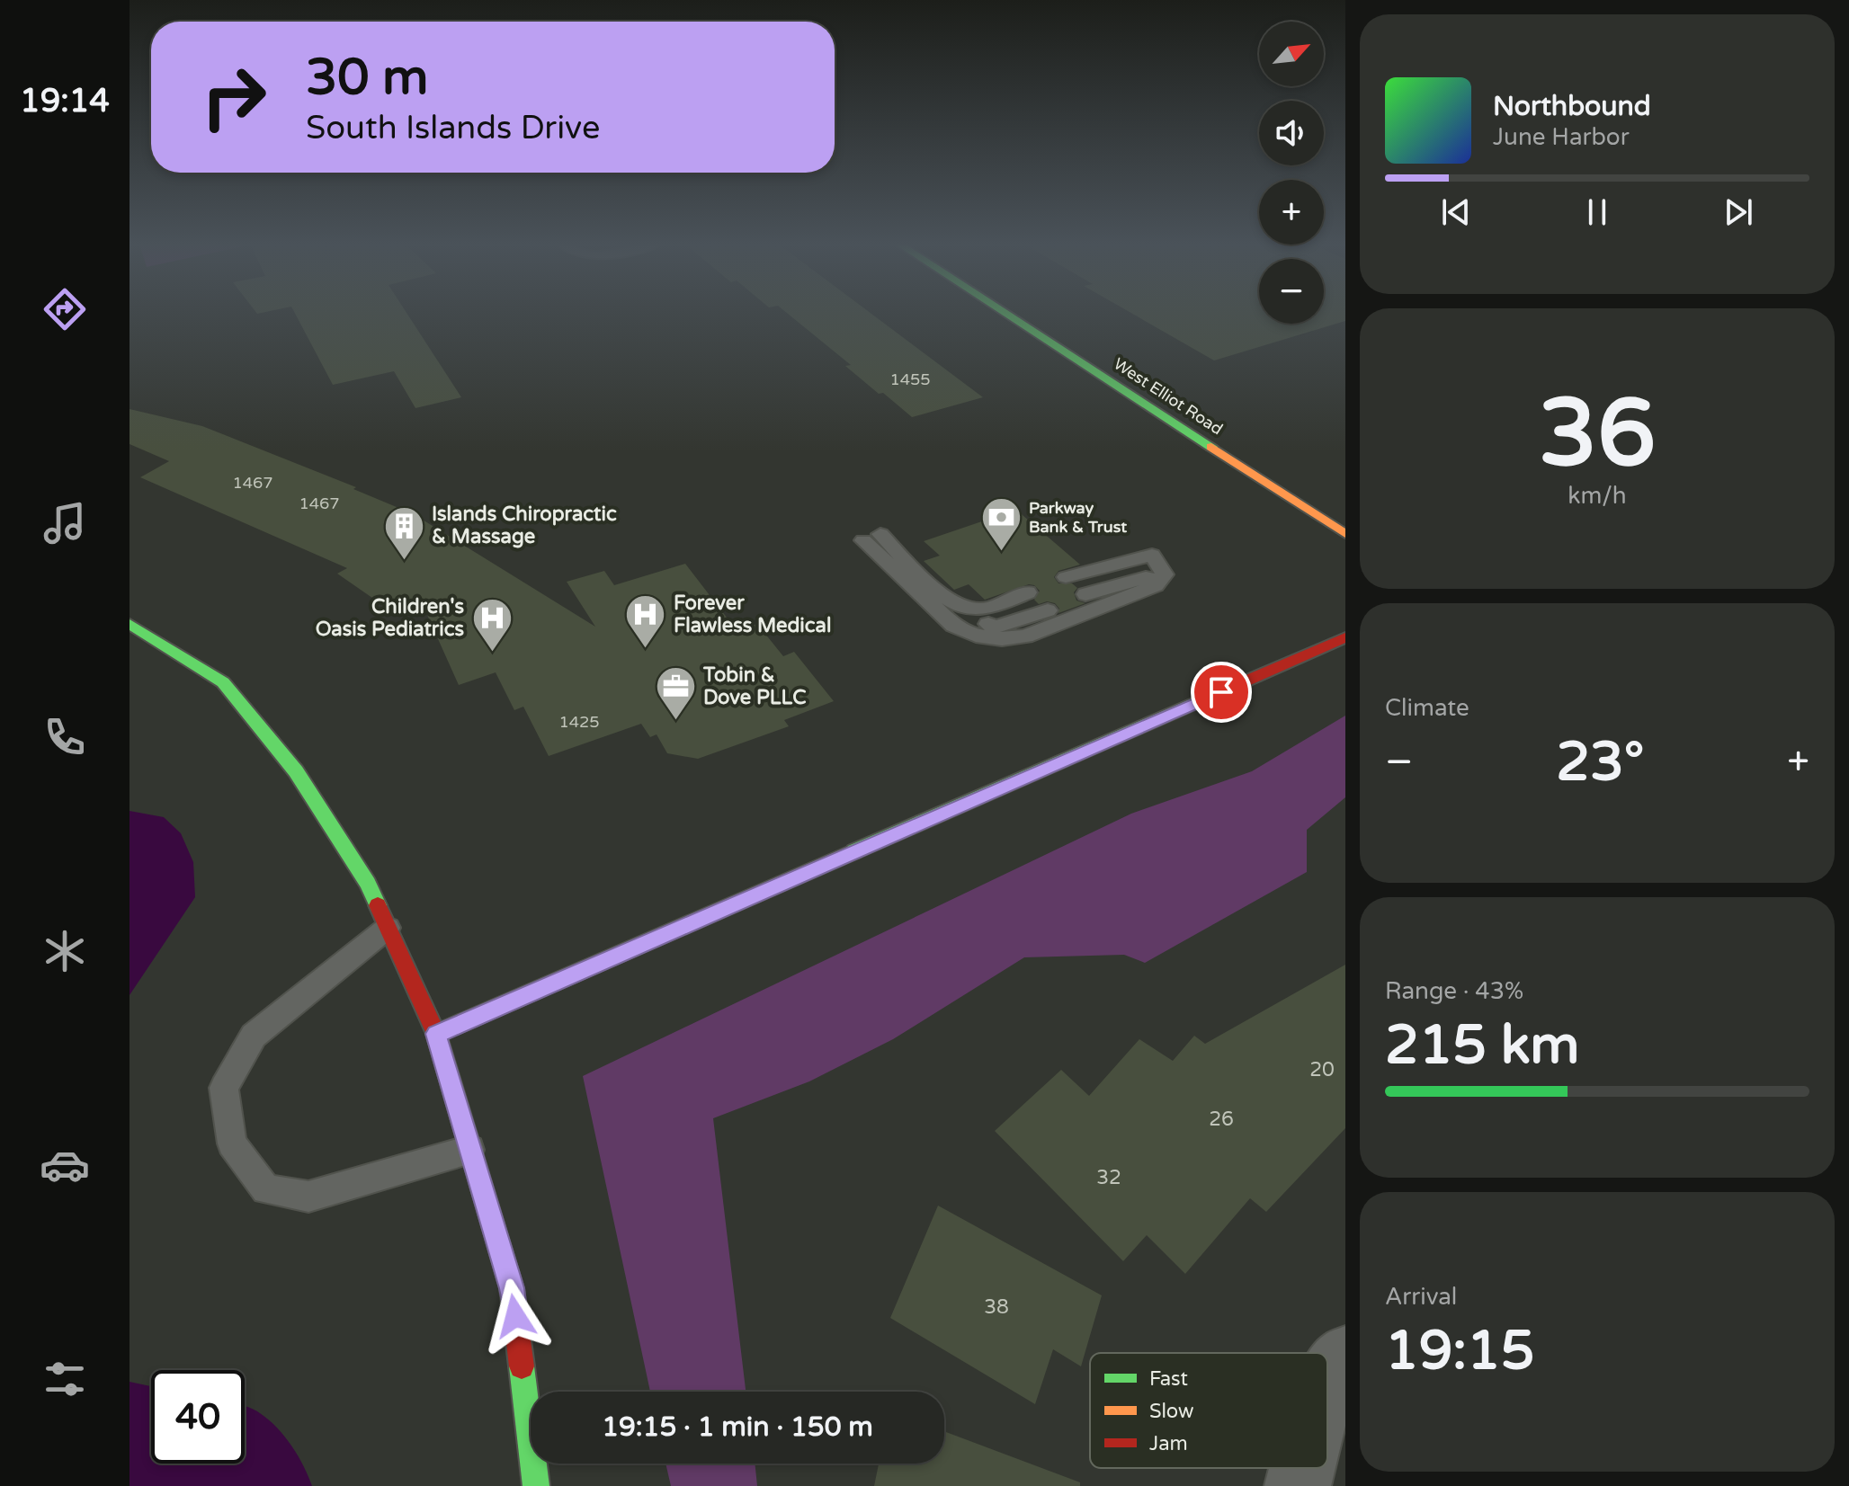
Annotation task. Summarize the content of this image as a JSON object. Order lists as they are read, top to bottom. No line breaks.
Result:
{"streets":{"street":["West Elliot Road"]},"places":{"bank":["Parkway Bank & Trust"],"building":["Islands Chiropractic & Massage"],"hospital":["Forever Flawless Medical","Children's Oasis Pediatrics"],"office":["Tobin & Dove PLLC"]},"house_numbers":["1455","1467","1467","1425","20","26","32","38"],"legend":["Fast","Slow","Jam"],"north":"top right","page":{"tabs":"19:14","map_buttons":["+","−"],"turn":["30 m","South Islands Drive"],"song":["Northbound","June Harbor"],"tile":[["36","km/h"],"Climate",["Range · 43%","215 km"],["Arrival","19:15"]],"heat":["−","23°","+"],"limit":"40","trip":"19:15 · 1 min · 150 m"}}
